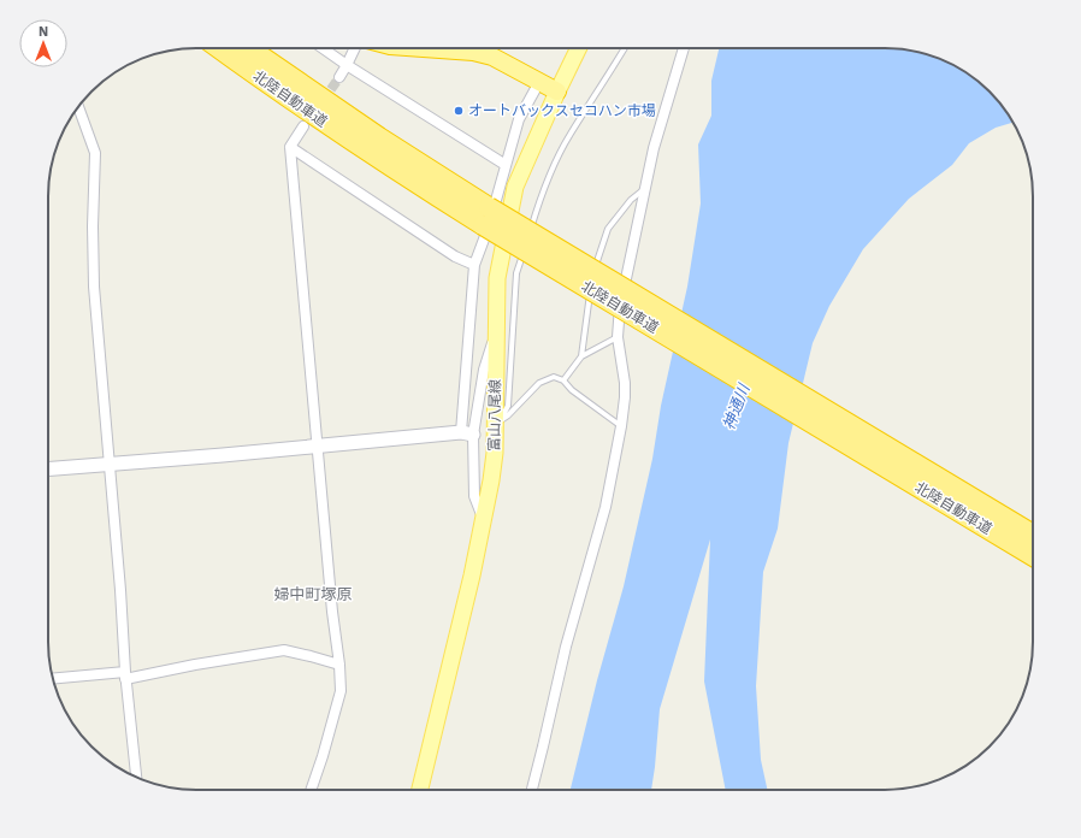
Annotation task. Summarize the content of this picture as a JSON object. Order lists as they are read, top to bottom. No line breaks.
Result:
{"streets":{"highway":["北陸自動車道"],"main road":["富山八尾線"]},"districts":["婦中町塚原"],"water":["神通川"],"places":["オートバックスセコハン市場"],"north":"top"}
